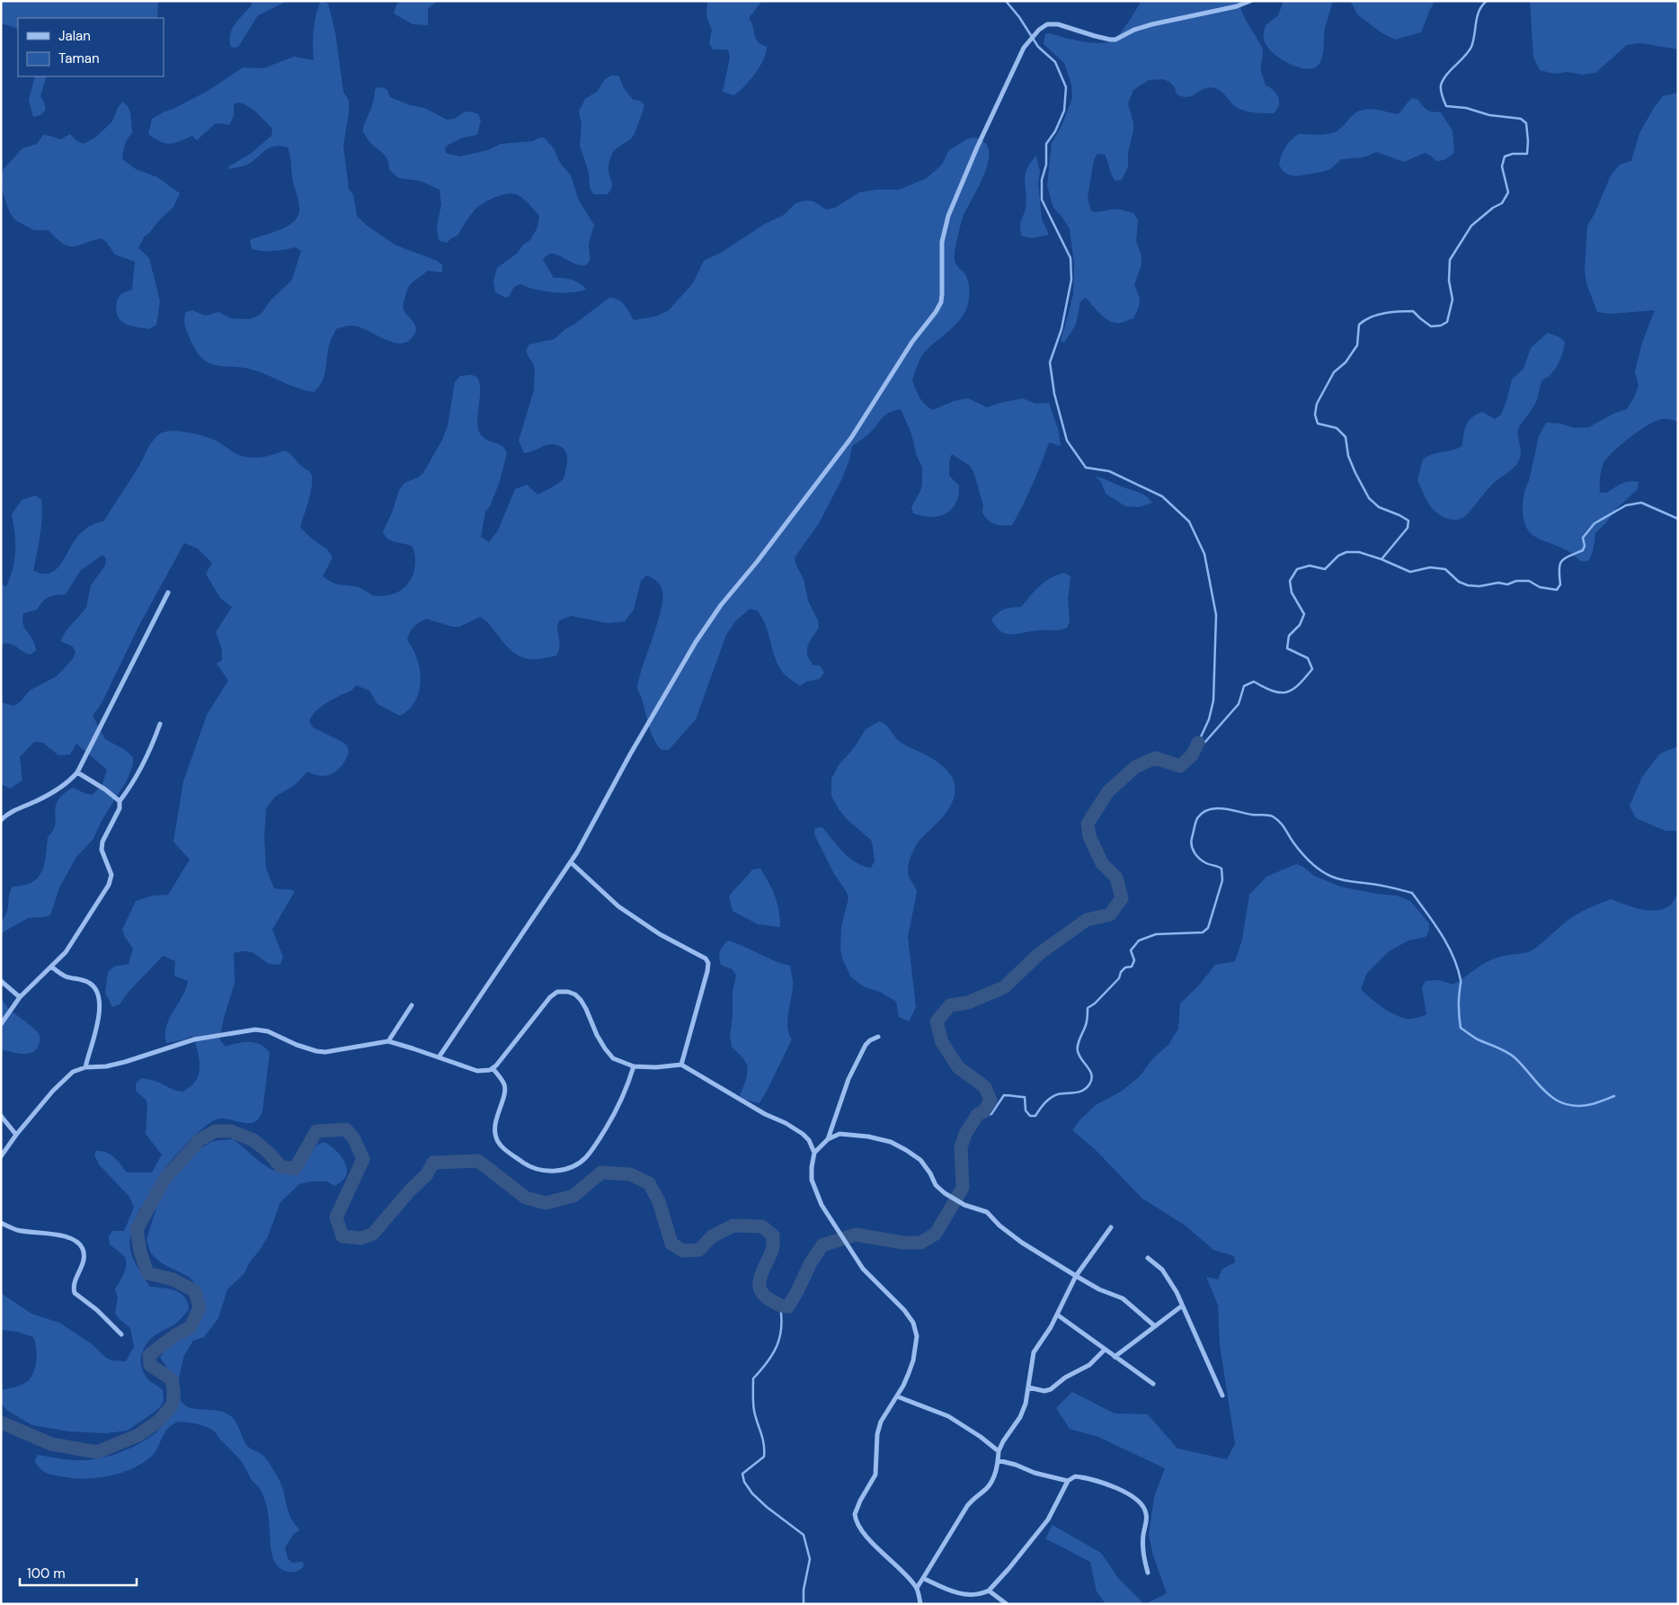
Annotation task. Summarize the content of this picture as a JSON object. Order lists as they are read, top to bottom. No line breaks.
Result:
{"legend":["Jalan","Taman"],"scale_bar":"100 m"}
